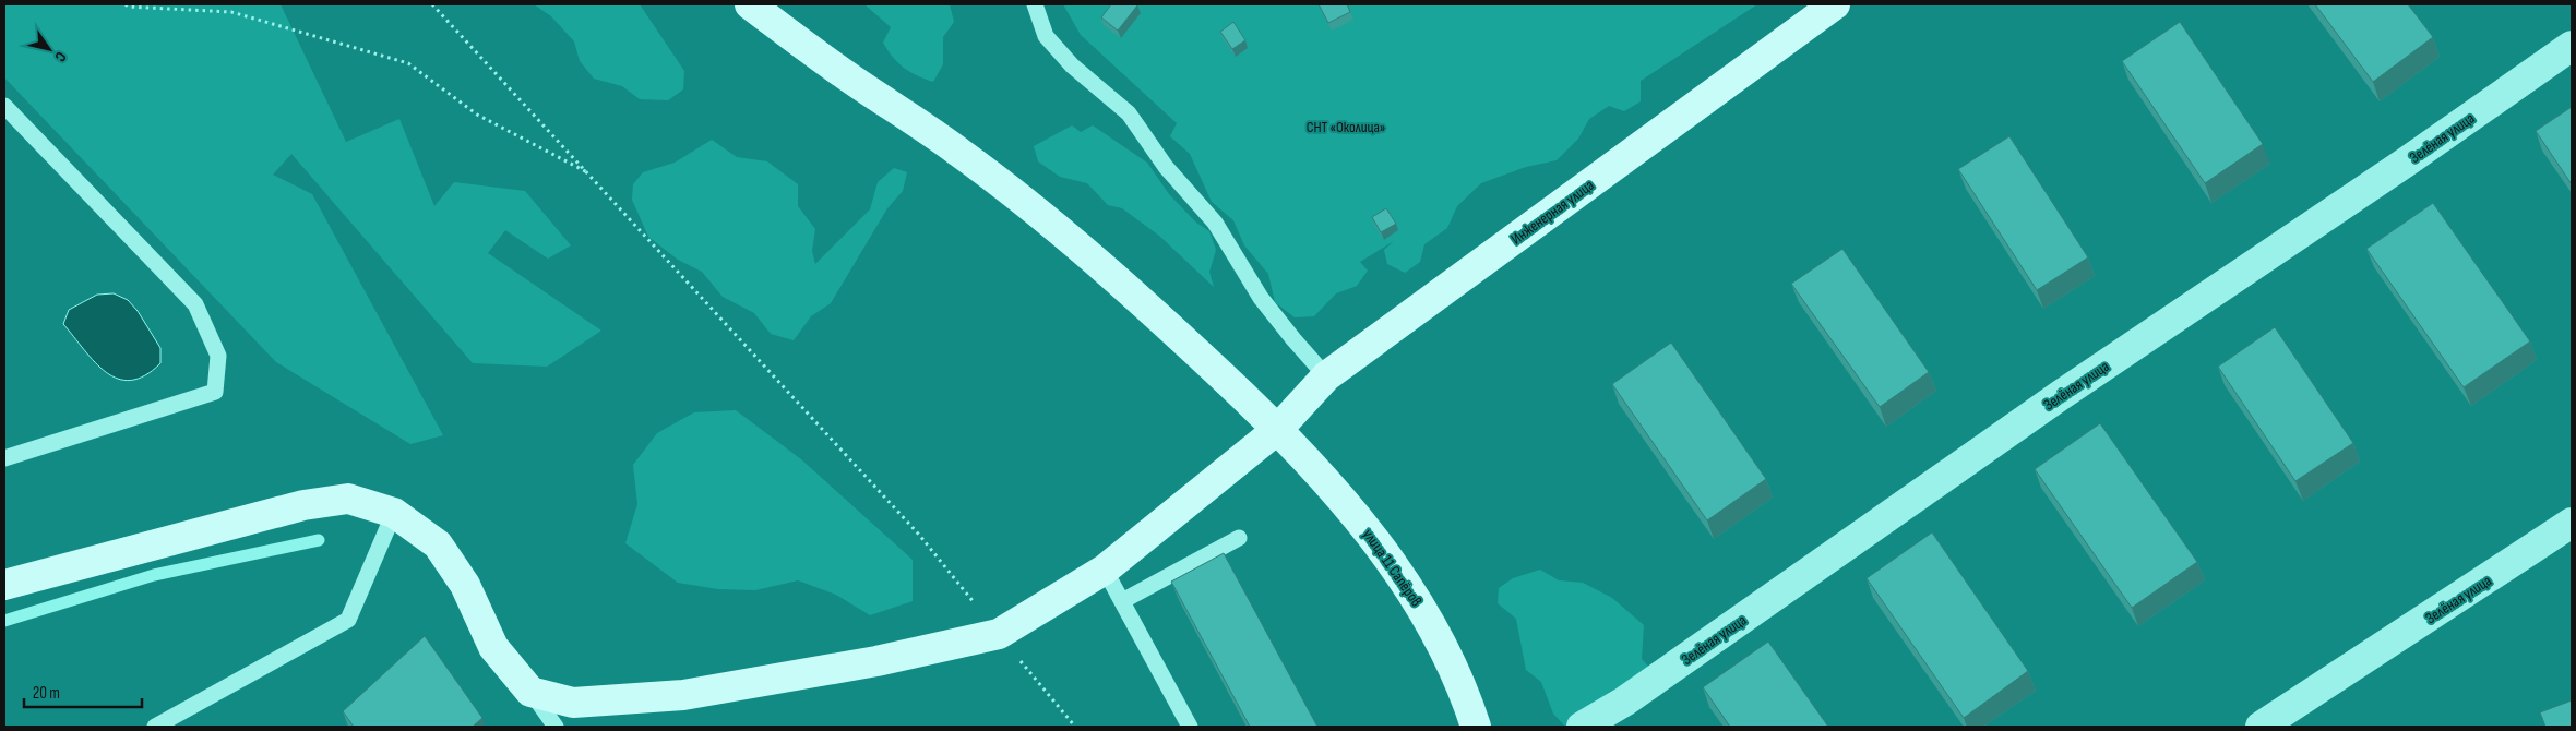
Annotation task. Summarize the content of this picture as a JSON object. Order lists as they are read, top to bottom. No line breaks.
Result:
{"streets":{"street":["Зелёная улица","Инженерная улица","улица 11 Сапёров"]},"crossings":[["Инженерная улица","улица 11 Сапёров"]],"parks":["СНТ «Околица»"],"scale_bar":"20 m","north":"bottom right"}
